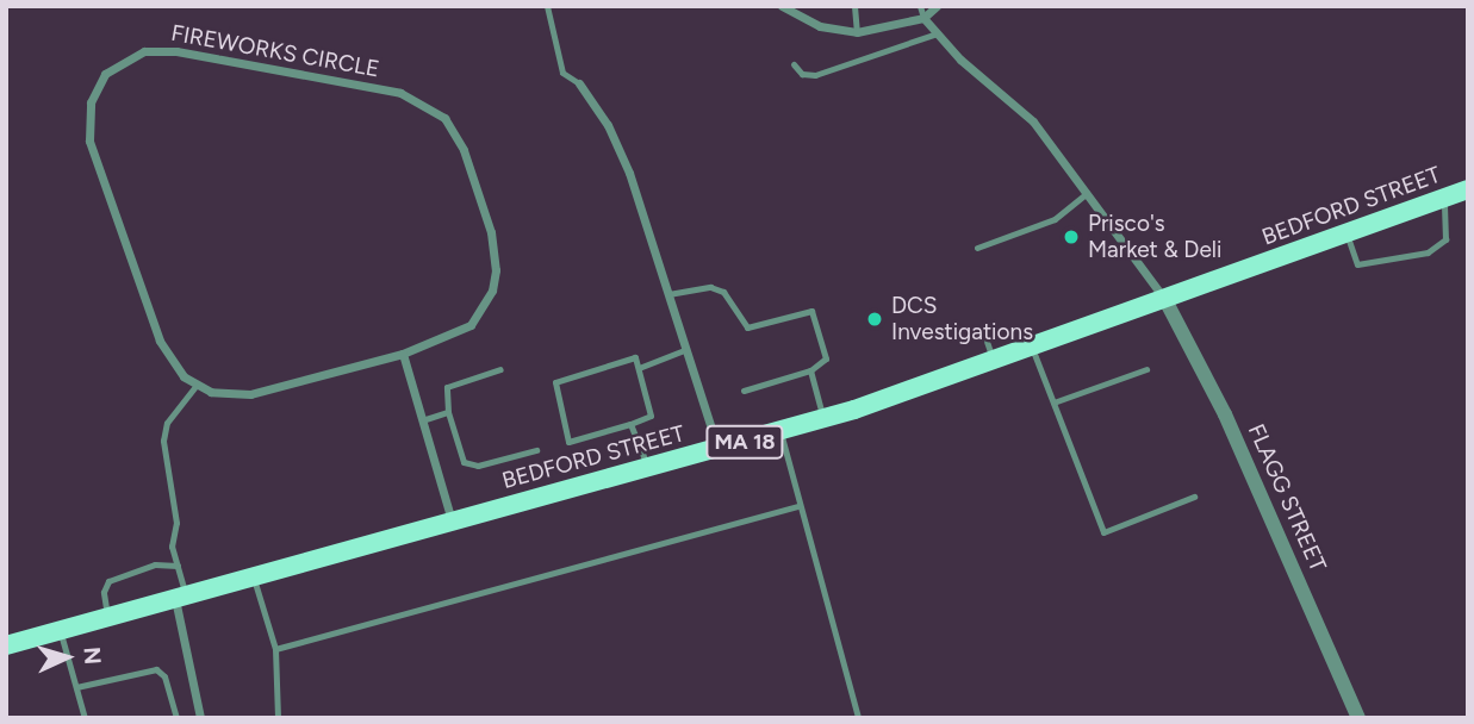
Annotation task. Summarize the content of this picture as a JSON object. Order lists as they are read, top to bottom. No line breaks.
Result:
{"streets":{"main road":["BEDFORD STREET","MA 18"],"street":["FIREWORKS CIRCLE","FLAGG STREET"]},"crossings":[["BEDFORD STREET","FLAGG STREET"]],"places":["Prisco's Market & Deli","DCS Investigations"],"north":"right"}
